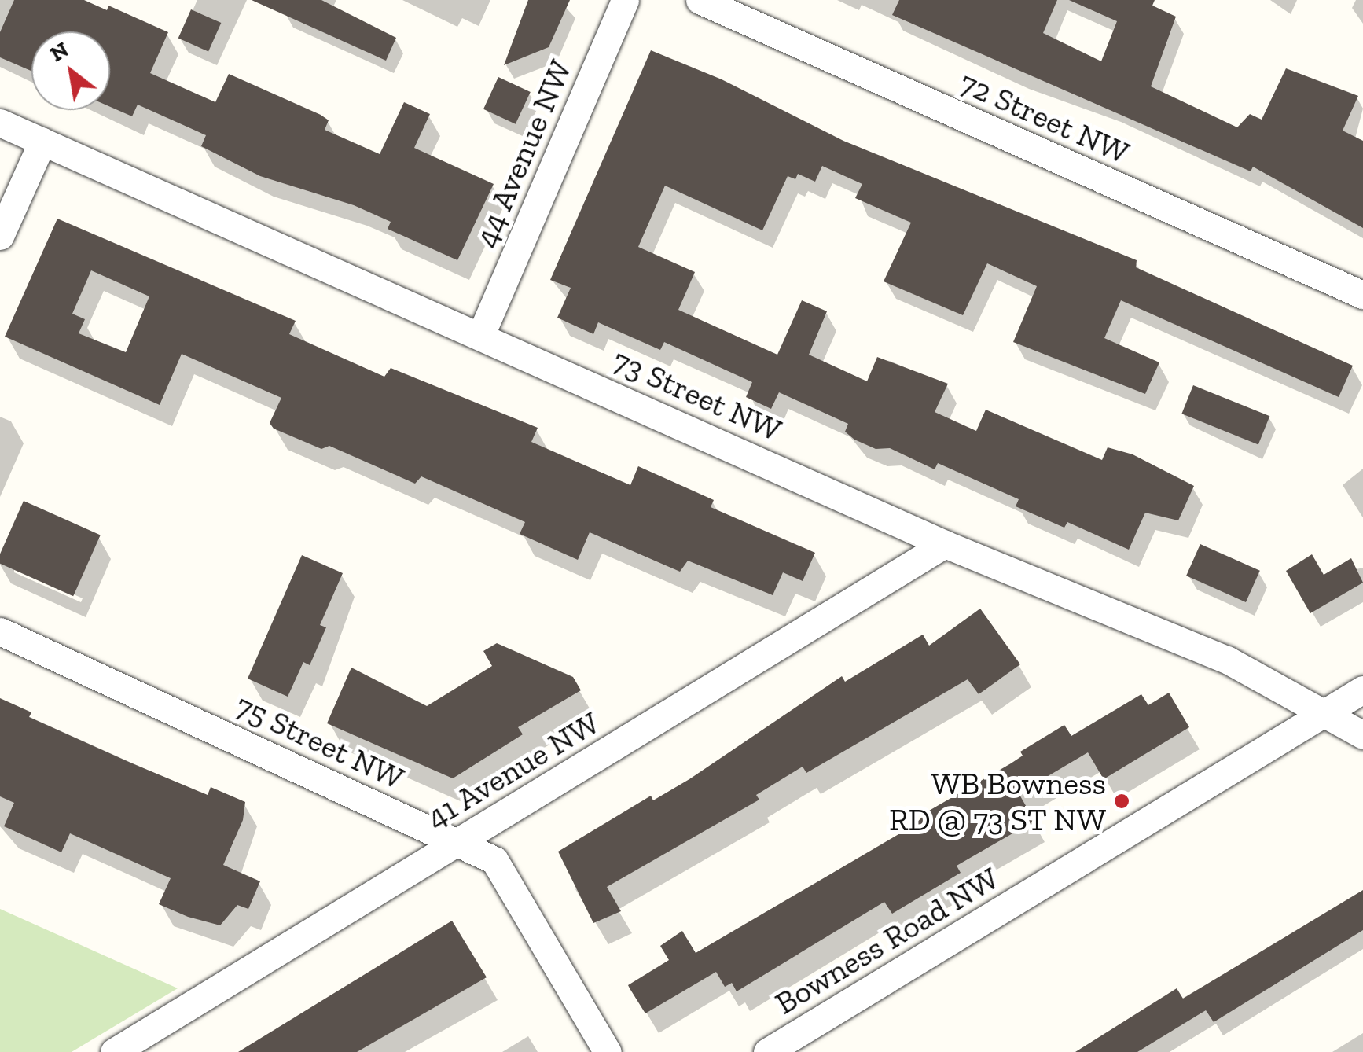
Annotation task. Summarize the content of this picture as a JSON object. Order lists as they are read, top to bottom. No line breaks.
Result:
{"streets":{"street":["72 Street NW","44 Avenue NW","73 Street NW","75 Street NW","41 Avenue NW","Bowness Road NW"]},"crossings":[["44 Avenue NW","73 Street NW"],["73 Street NW","41 Avenue NW"],["73 Street NW","Bowness Road NW"],["75 Street NW","41 Avenue NW"]],"places":["WB Bowness RD @ 73 ST NW"],"north":"top left"}
